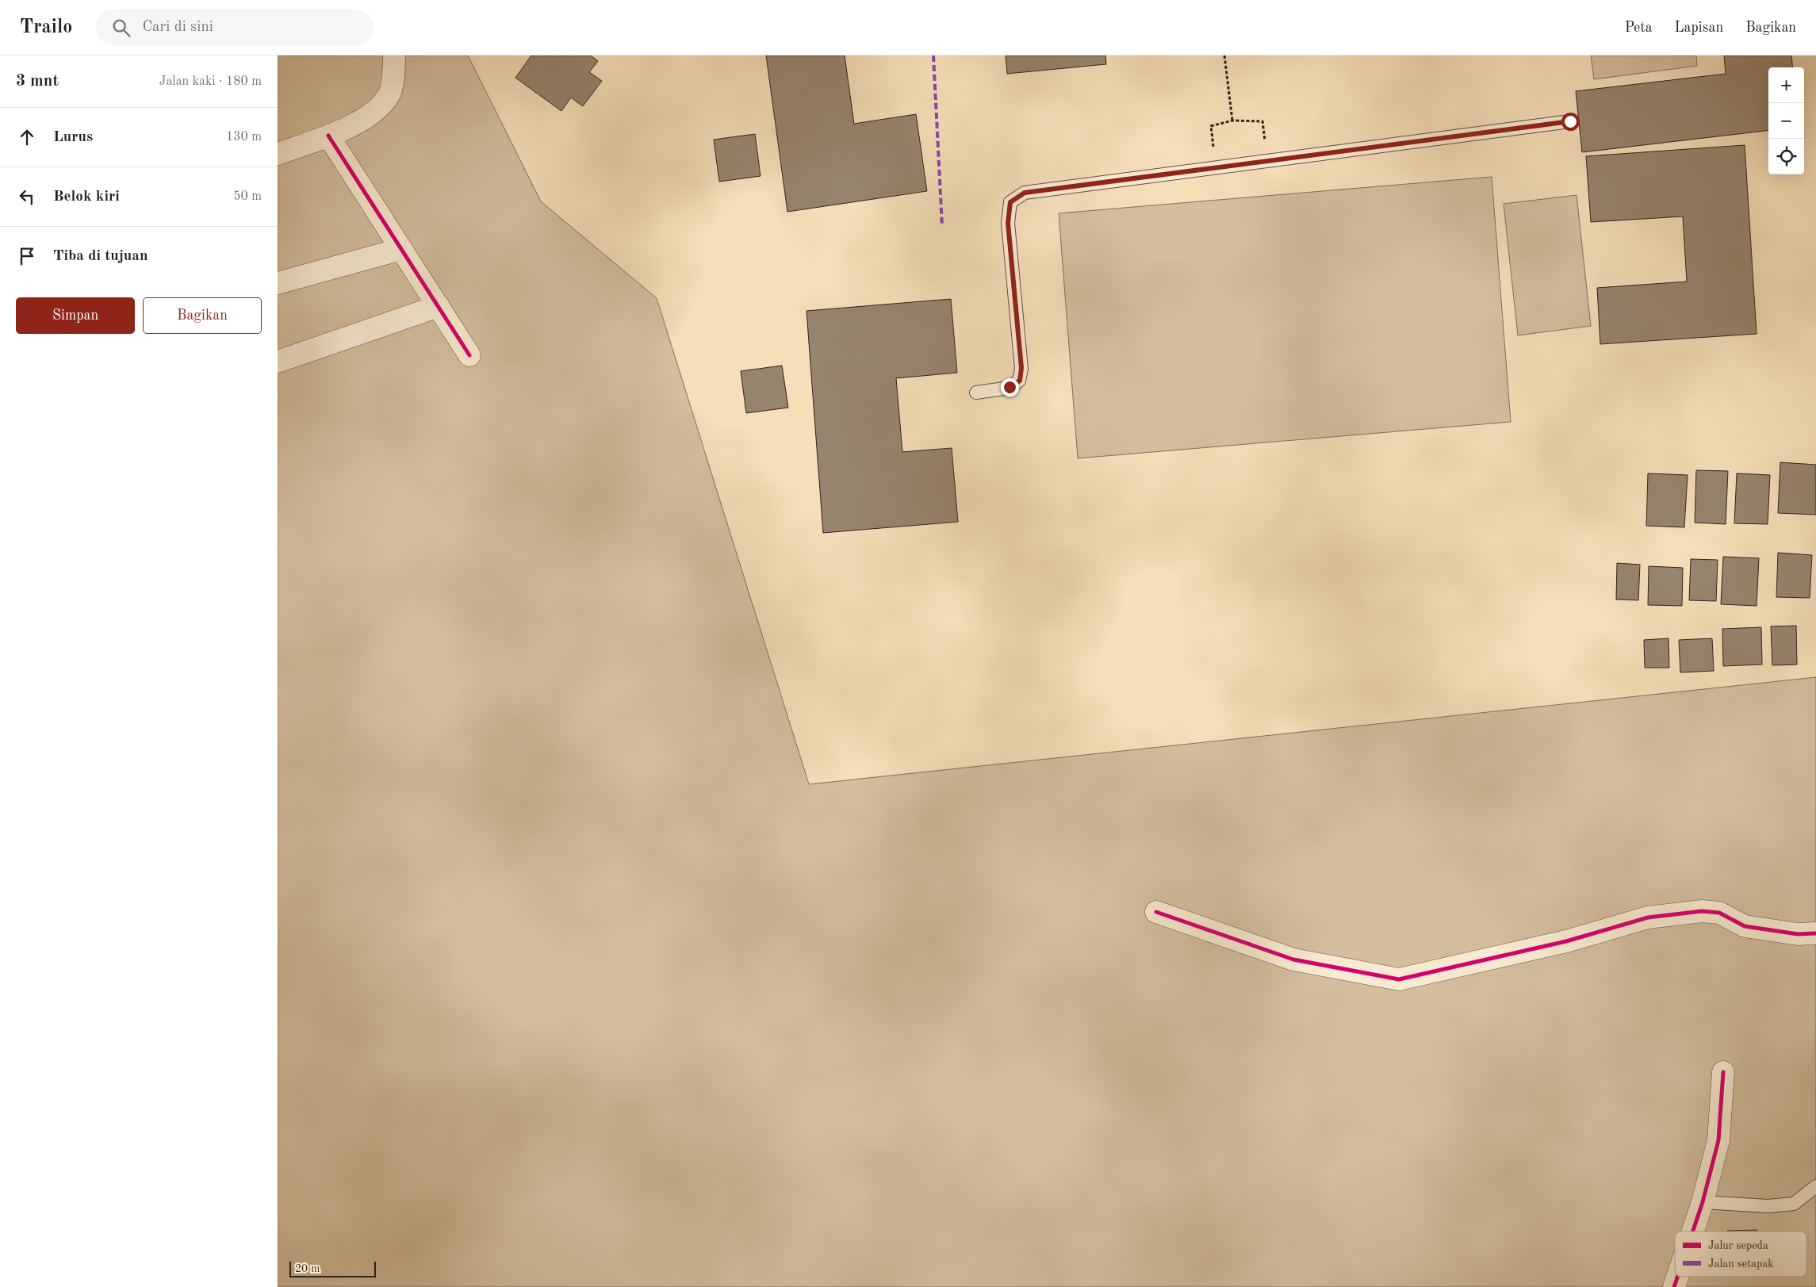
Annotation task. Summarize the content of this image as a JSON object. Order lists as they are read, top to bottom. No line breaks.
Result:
{"legend":["Jalur sepeda","Jalan setapak"],"scale_bar":"20 m","page":{"header":"Trailo","search":"Cari di sini","nav":["Peta","Lapisan","Bagikan"],"heading":["3 mnt","Jalan kaki · 180 m"],"map_buttons":["+","−"],"list":[["Lurus","130 m"],["Belok kiri","50 m"],"Tiba di tujuan"],"buttons":["Simpan","Bagikan"],"scale":"20 m"}}
